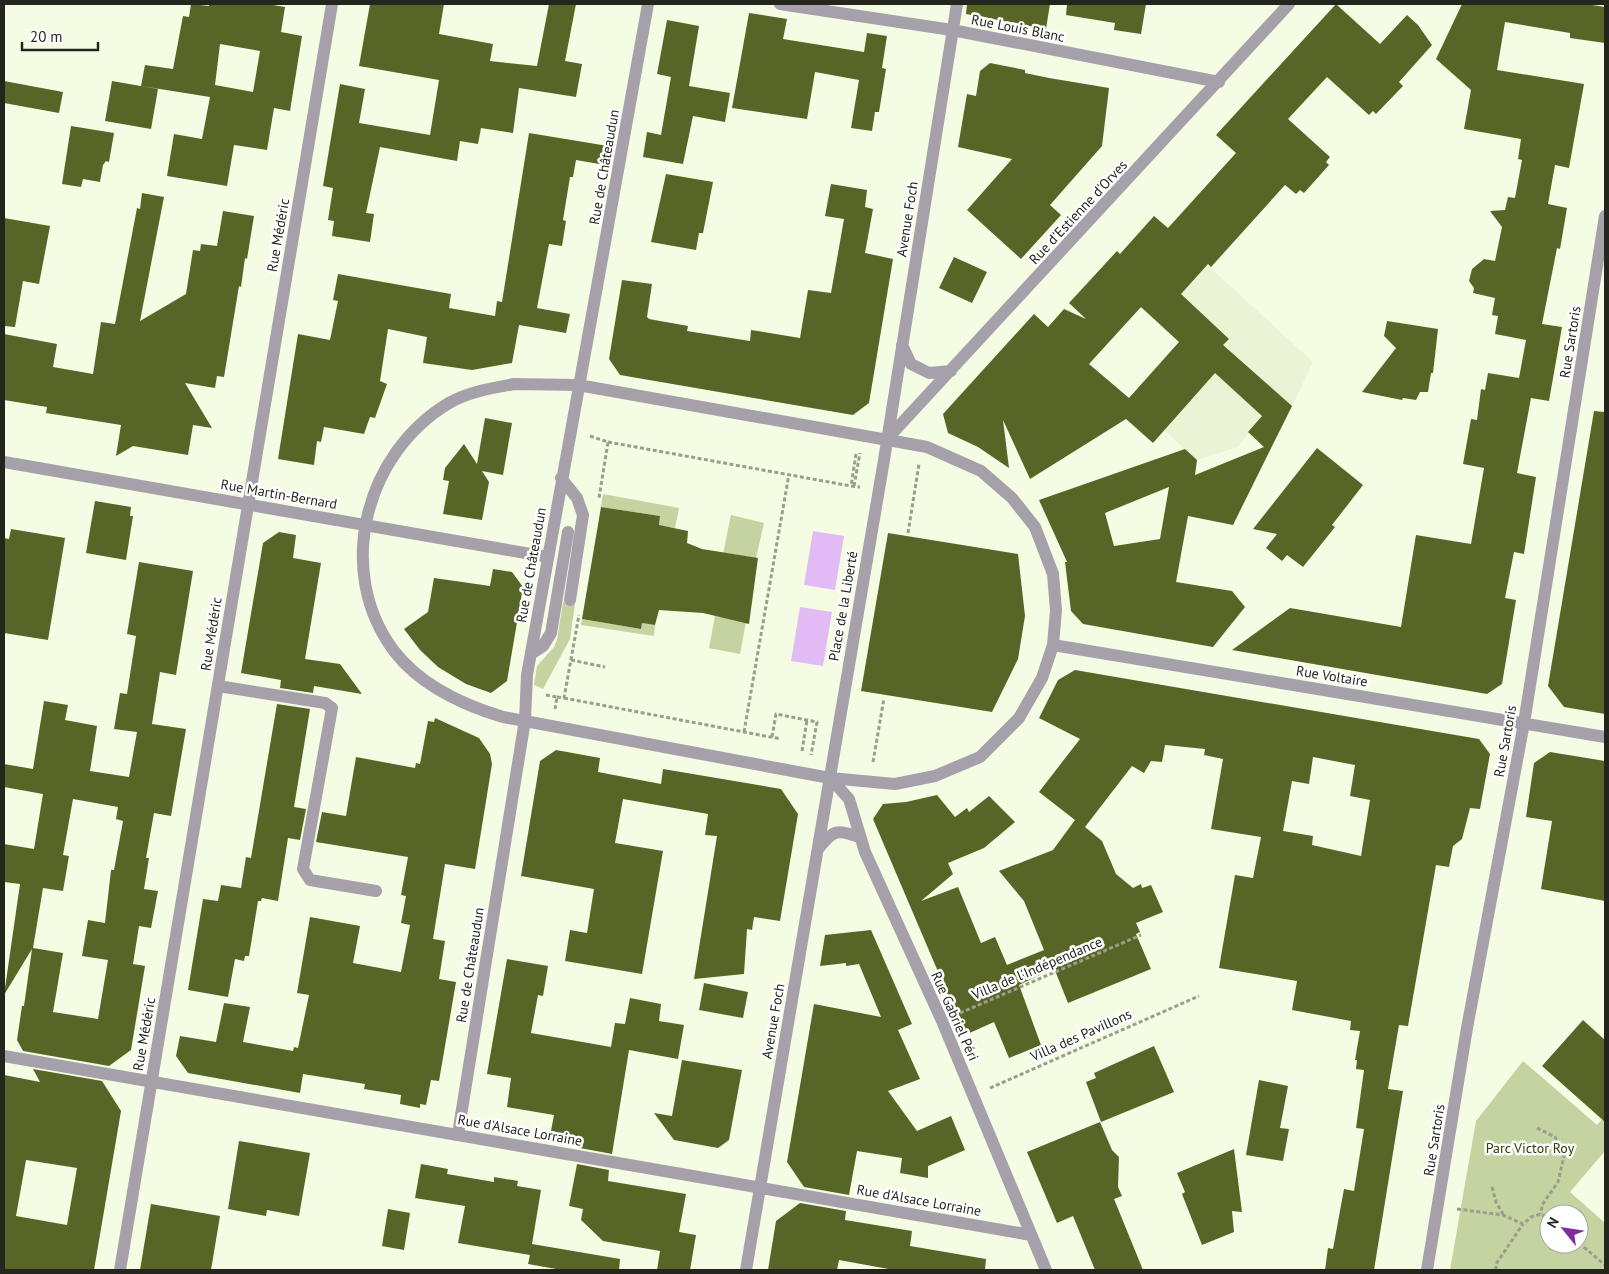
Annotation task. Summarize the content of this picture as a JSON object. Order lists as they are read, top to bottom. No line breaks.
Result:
{"streets":{"street":["Rue Louis Blanc","Rue de Châteaudun","Rue d'Estienne d'Orves","Avenue Foch","Rue Médéric","Rue Sartoris","Rue Martin-Bernard","Place de la Liberté","Rue Voltaire","Rue Gabriel Péri","Rue d'Alsace Lorraine"],"path":["Villa de l'Indépendance","Villa des Pavillons"]},"crossings":[["Rue Louis Blanc","Rue d'Estienne d'Orves"],["Rue Louis Blanc","Avenue Foch"],["Rue de Châteaudun","Rue Martin-Bernard"],["Rue de Châteaudun","Rue d'Alsace Lorraine"],["Rue d'Estienne d'Orves","Avenue Foch"],["Rue d'Estienne d'Orves","Place de la Liberté"],["Avenue Foch","Place de la Liberté"],["Avenue Foch","Rue Gabriel Péri"],["Avenue Foch","Rue d'Alsace Lorraine"],["Rue Médéric","Rue Martin-Bernard"],["Rue Médéric","Rue d'Alsace Lorraine"],["Rue Sartoris","Rue Voltaire"],["Place de la Liberté","Rue Gabriel Péri"],["Villa de l'Indépendance","Rue Gabriel Péri"],["Rue Gabriel Péri","Villa des Pavillons"],["Rue Gabriel Péri","Rue d'Alsace Lorraine"]],"parks":["Parc Victor Roy"],"scale_bar":"20 m","north":"top left"}
